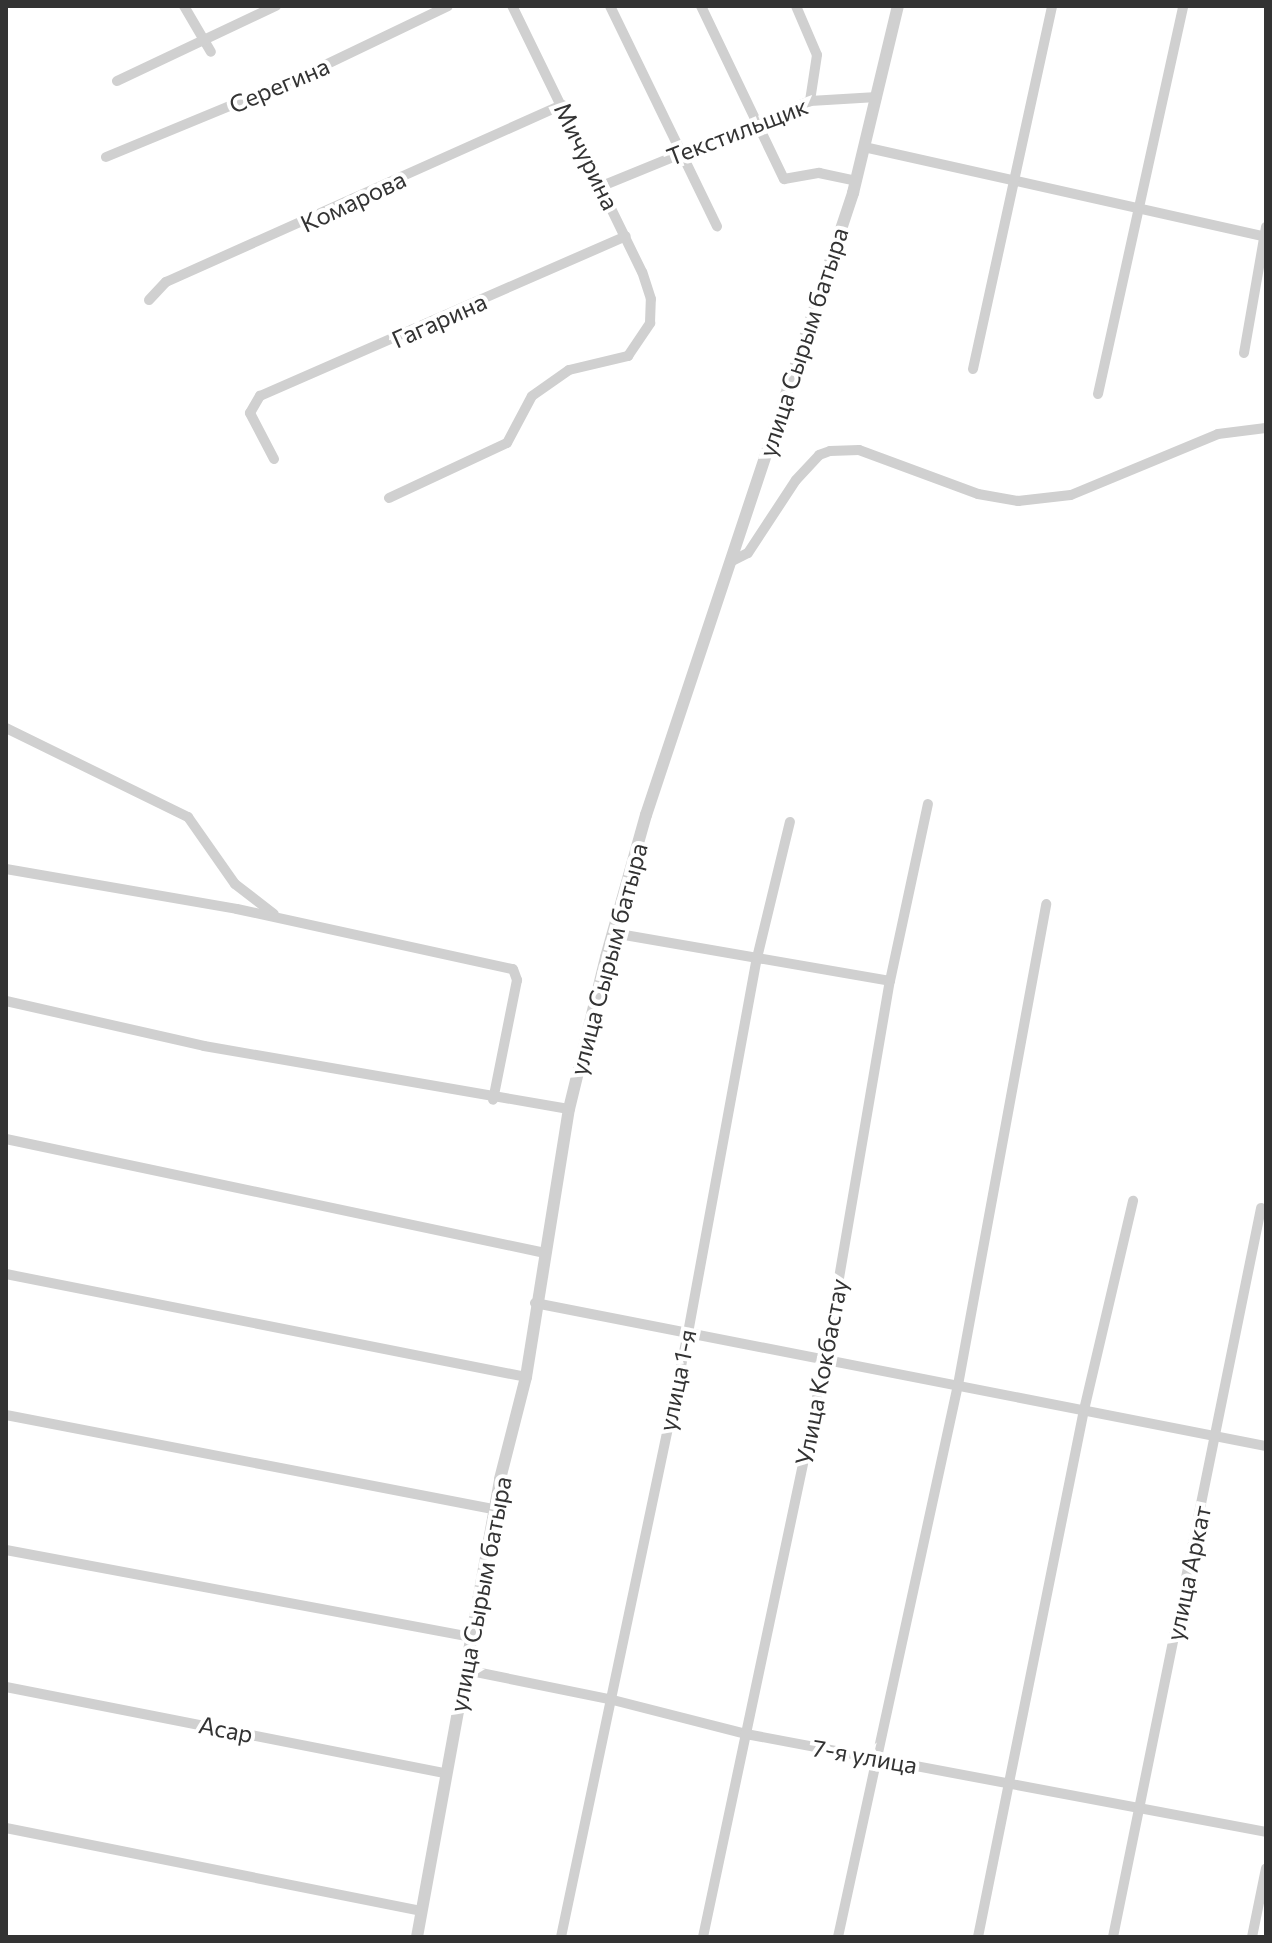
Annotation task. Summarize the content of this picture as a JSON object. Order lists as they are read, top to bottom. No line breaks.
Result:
{"streets":{"street":["Серегина","Текстильщик","Мичурина","Комарова","Гагарина","улица Сырым батыра","Улица Кокбастау","улица 1-я","улица Аркат","Асар","7-я улица"]},"crossings":[["Текстильщик","Мичурина"],["Текстильщик","улица Сырым батыра"],["Мичурина","Комарова"],["Мичурина","Гагарина"],["улица Сырым батыра","Асар"],["улица Сырым батыра","7-я улица"],["Улица Кокбастау","7-я улица"],["улица 1-я","7-я улица"],["улица Аркат","7-я улица"]]}
